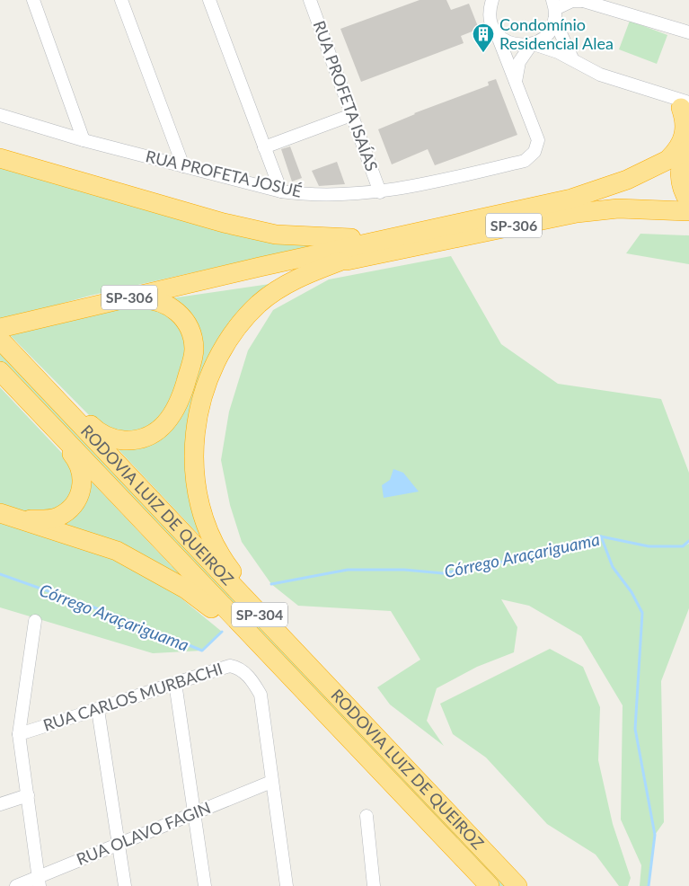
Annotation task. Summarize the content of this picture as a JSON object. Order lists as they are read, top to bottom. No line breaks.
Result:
{"streets":{"highway":["SP-306","RODOVIA LUIZ DE QUEIROZ","SP-304"],"street":["RUA PROFETA ISAÍAS","RUA PROFETA JOSUÉ","RUA CARLOS MURBACHI","RUA OLAVO FAGIN"]},"crossings":[["RUA PROFETA ISAÍAS","RUA PROFETA JOSUÉ"],["SP-306","RODOVIA LUIZ DE QUEIROZ"],["RUA CARLOS MURBACHI","RUA OLAVO FAGIN"]],"water":["Córrego Araçariguama"],"places":{"building":["Condomínio Residencial Alea"]}}
